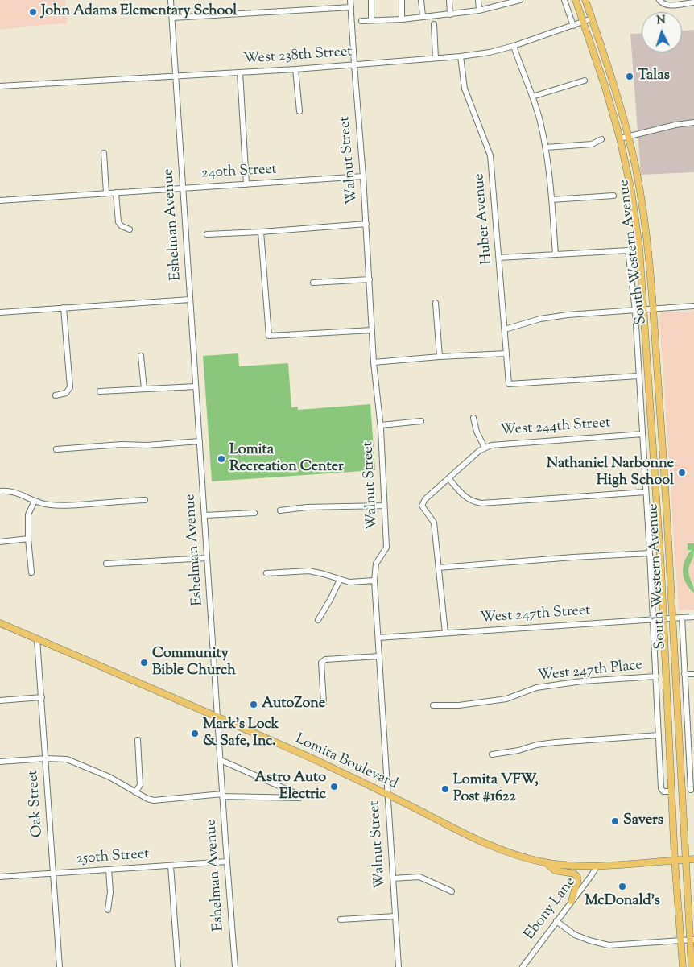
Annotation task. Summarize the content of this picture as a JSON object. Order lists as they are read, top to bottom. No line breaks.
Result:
{"streets":{"main road":["South Western Avenue","Lomita Boulevard"],"street":["West 238th Street","Walnut Street","240th Street","Huber Avenue","Eshelman Avenue","West 244th Street","West 247th Street","West 247th Place","Oak Street","250th Street","Ebony Lane"]},"crossings":[["West 238th Street","Walnut Street"],["West 238th Street","Huber Avenue"],["West 238th Street","Eshelman Avenue"],["West 238th Street","South Western Avenue"],["Walnut Street","240th Street"],["Walnut Street","West 247th Street"],["Walnut Street","Lomita Boulevard"],["240th Street","Eshelman Avenue"],["Huber Avenue","South Western Avenue"],["Eshelman Avenue","Lomita Boulevard"],["Eshelman Avenue","250th Street"],["South Western Avenue","West 244th Street"],["South Western Avenue","West 247th Street"],["South Western Avenue","West 247th Place"],["South Western Avenue","Lomita Boulevard"],["Lomita Boulevard","Oak Street"],["Lomita Boulevard","Ebony Lane"],["Oak Street","250th Street"]],"places":["John Adams Elementary School","Talas","Lomita Recreation Center","Nathaniel Narbonne High School","Community Bible Church","AutoZone","Mark's Lock & Safe, Inc.","Astro Auto Electric","Lomita VFW, Post #1622","Savers","McDonald's"],"north":"top"}
